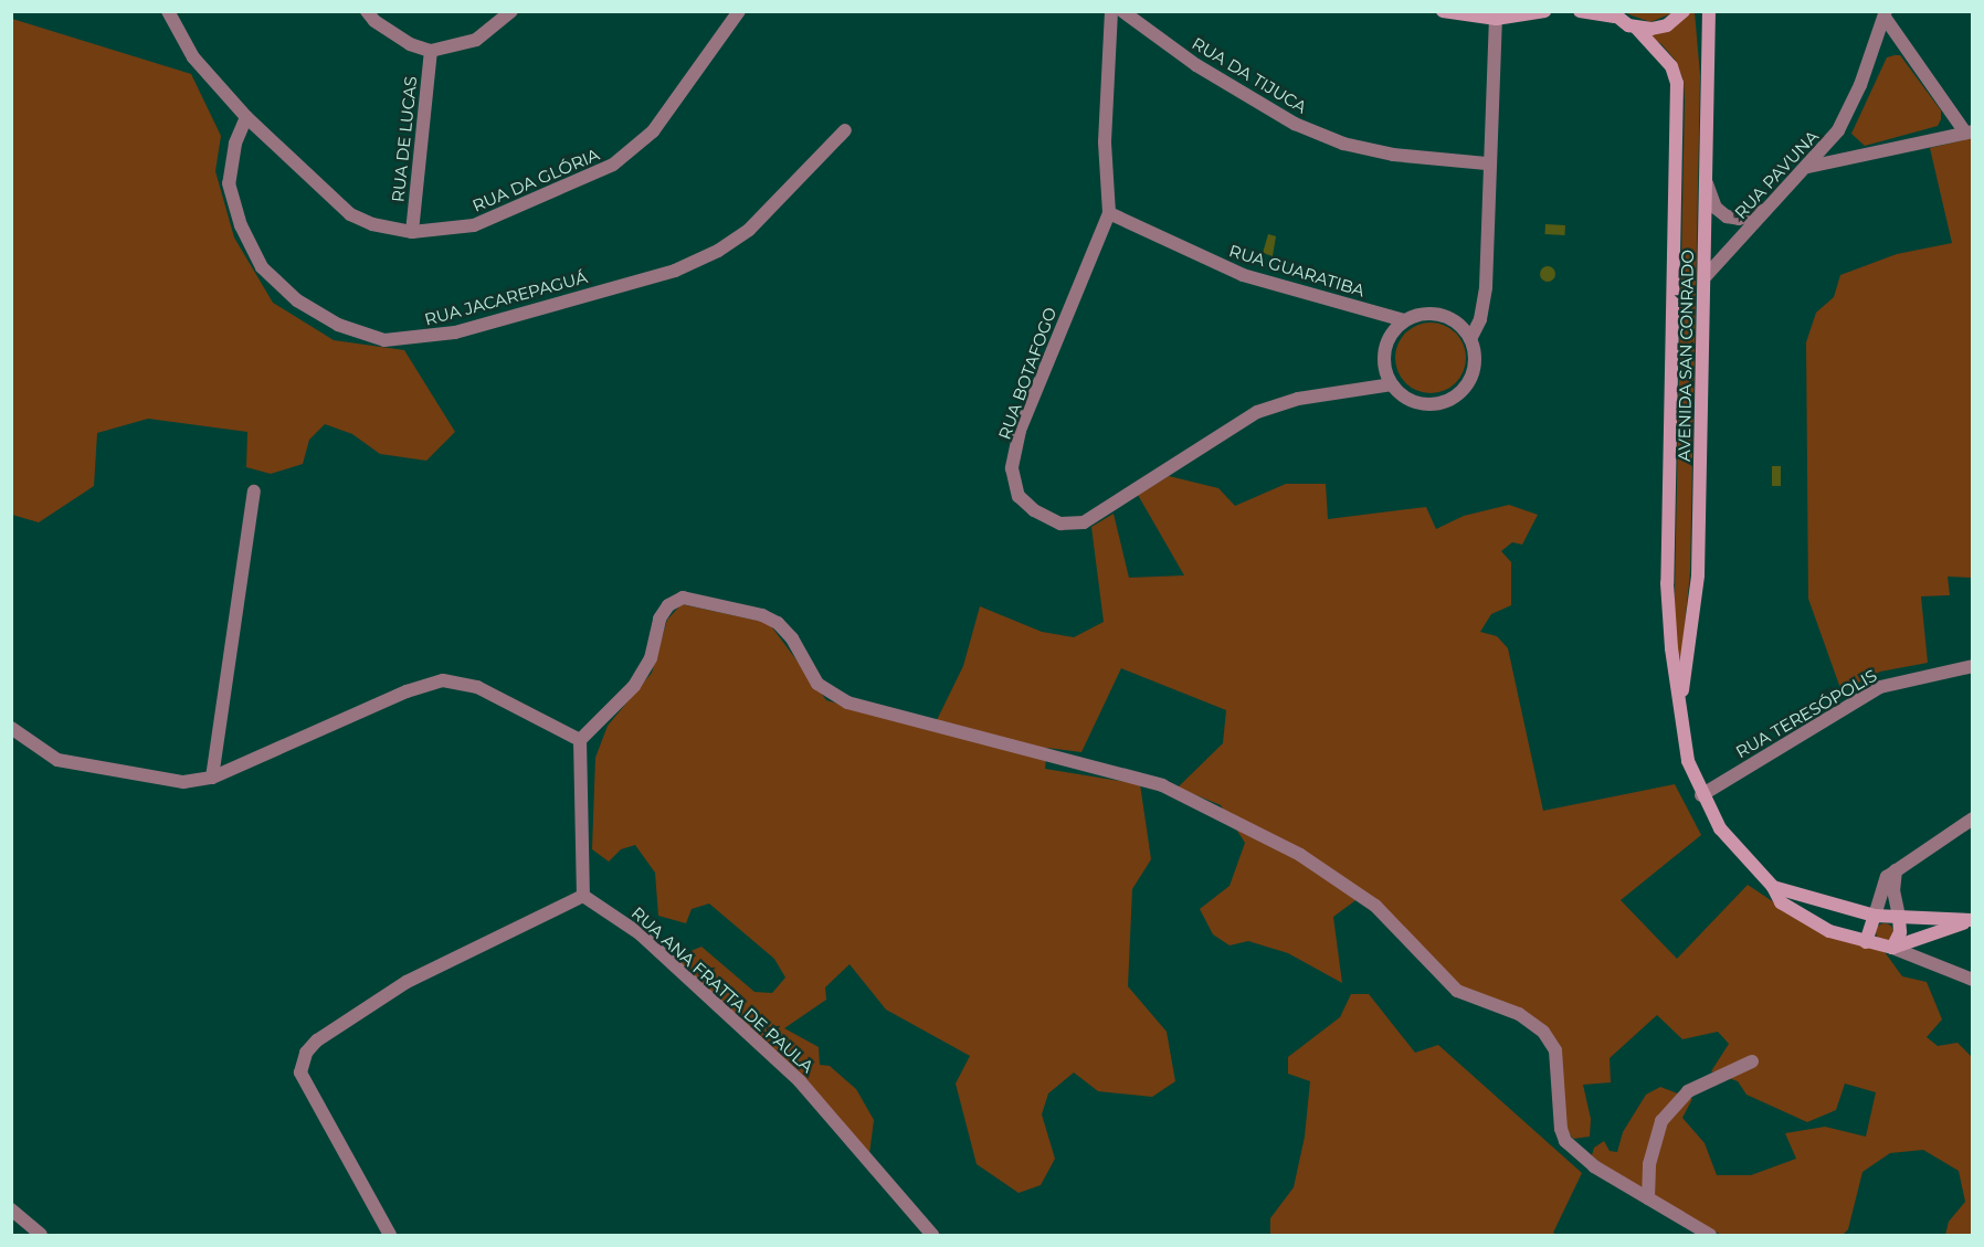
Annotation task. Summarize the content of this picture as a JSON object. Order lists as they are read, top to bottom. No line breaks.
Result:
{"streets":{"street":["RUA DA TIJUCA","RUA DE LUCAS","RUA PAVUNA","RUA DA GLÓRIA","RUA GUARATIBA","RUA JACAREPAGUÁ","AVENIDA SAN CONRADO","RUA BOTAFOGO","RUA TERESÓPOLIS","RUA ANA FRATTA DE PAULA"]},"crossings":[["RUA DE LUCAS","RUA DA GLÓRIA"],["RUA PAVUNA","AVENIDA SAN CONRADO"],["RUA DA GLÓRIA","RUA JACAREPAGUÁ"],["RUA GUARATIBA","RUA BOTAFOGO"],["AVENIDA SAN CONRADO","RUA TERESÓPOLIS"]]}
